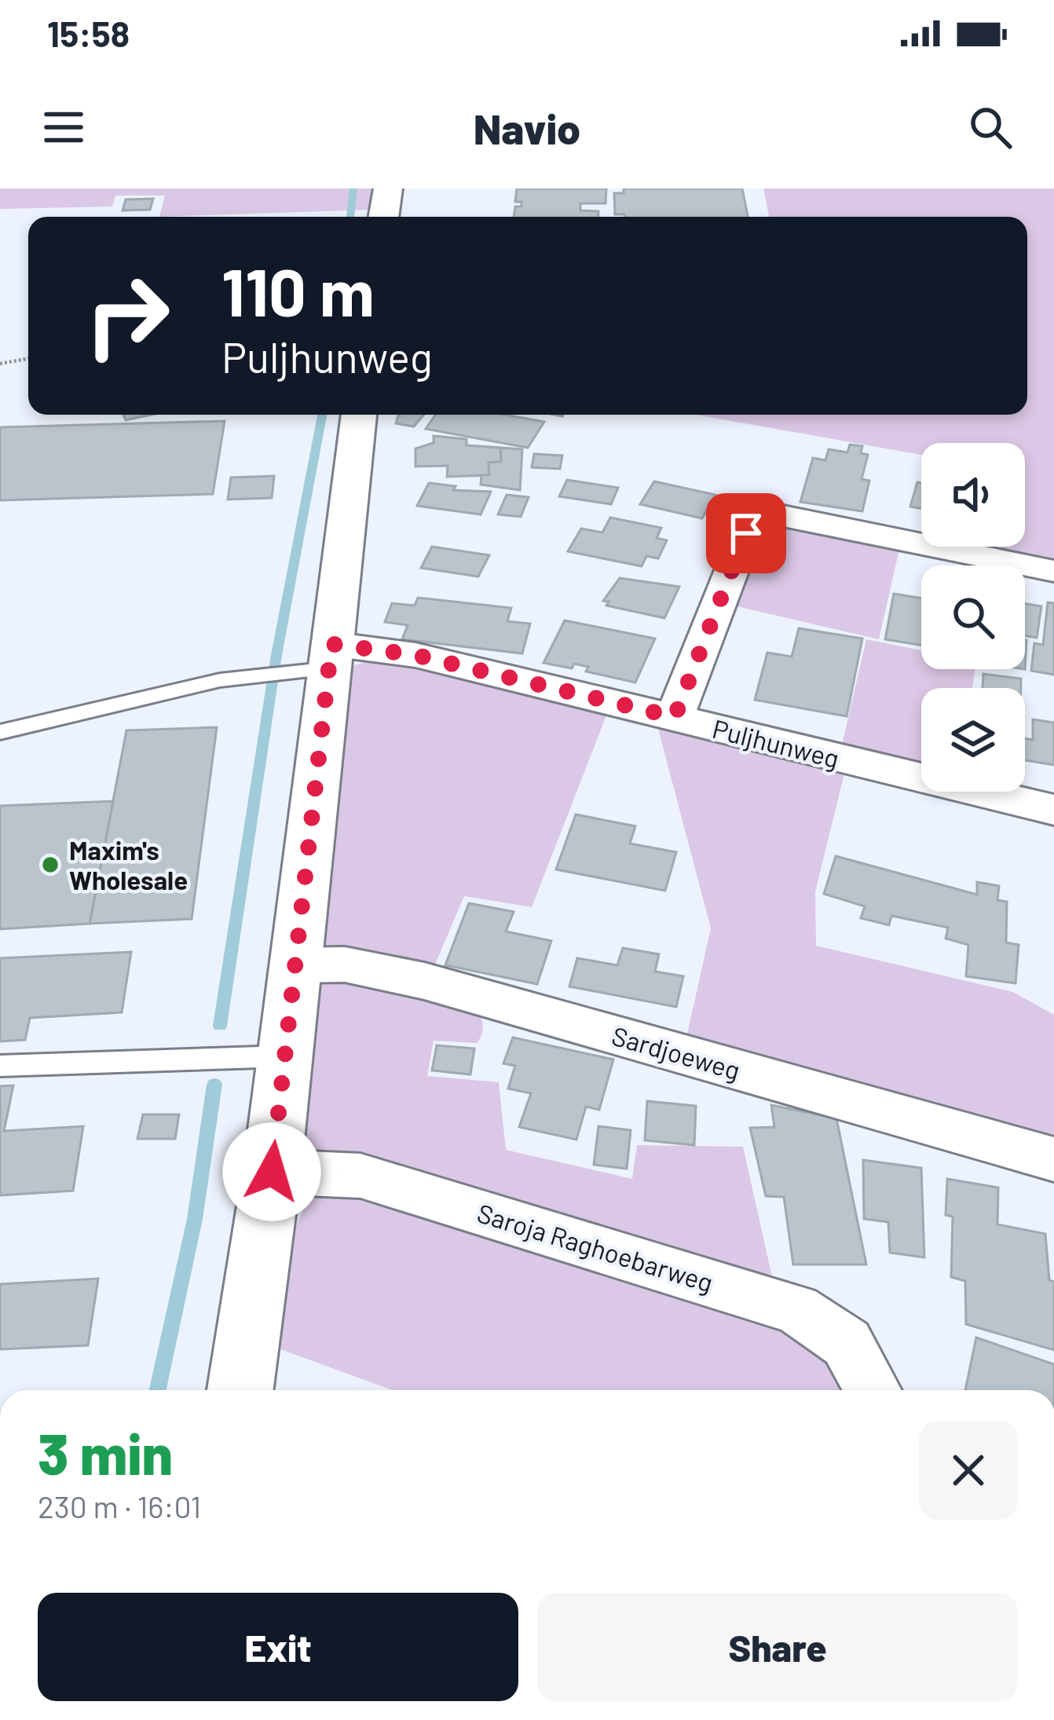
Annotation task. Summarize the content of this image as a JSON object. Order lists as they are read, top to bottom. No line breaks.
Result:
{"streets":{"street":["Puljhunweg","Sardjoeweg","Saroja Raghoebarweg"]},"places":["Maxim's Wholesale"],"page":{"status":"15:58","header":"Navio","turn":["110 m","Puljhunweg"],"heading":["3 min","230 m · 16:01"],"buttons":["Exit","Share"]}}
